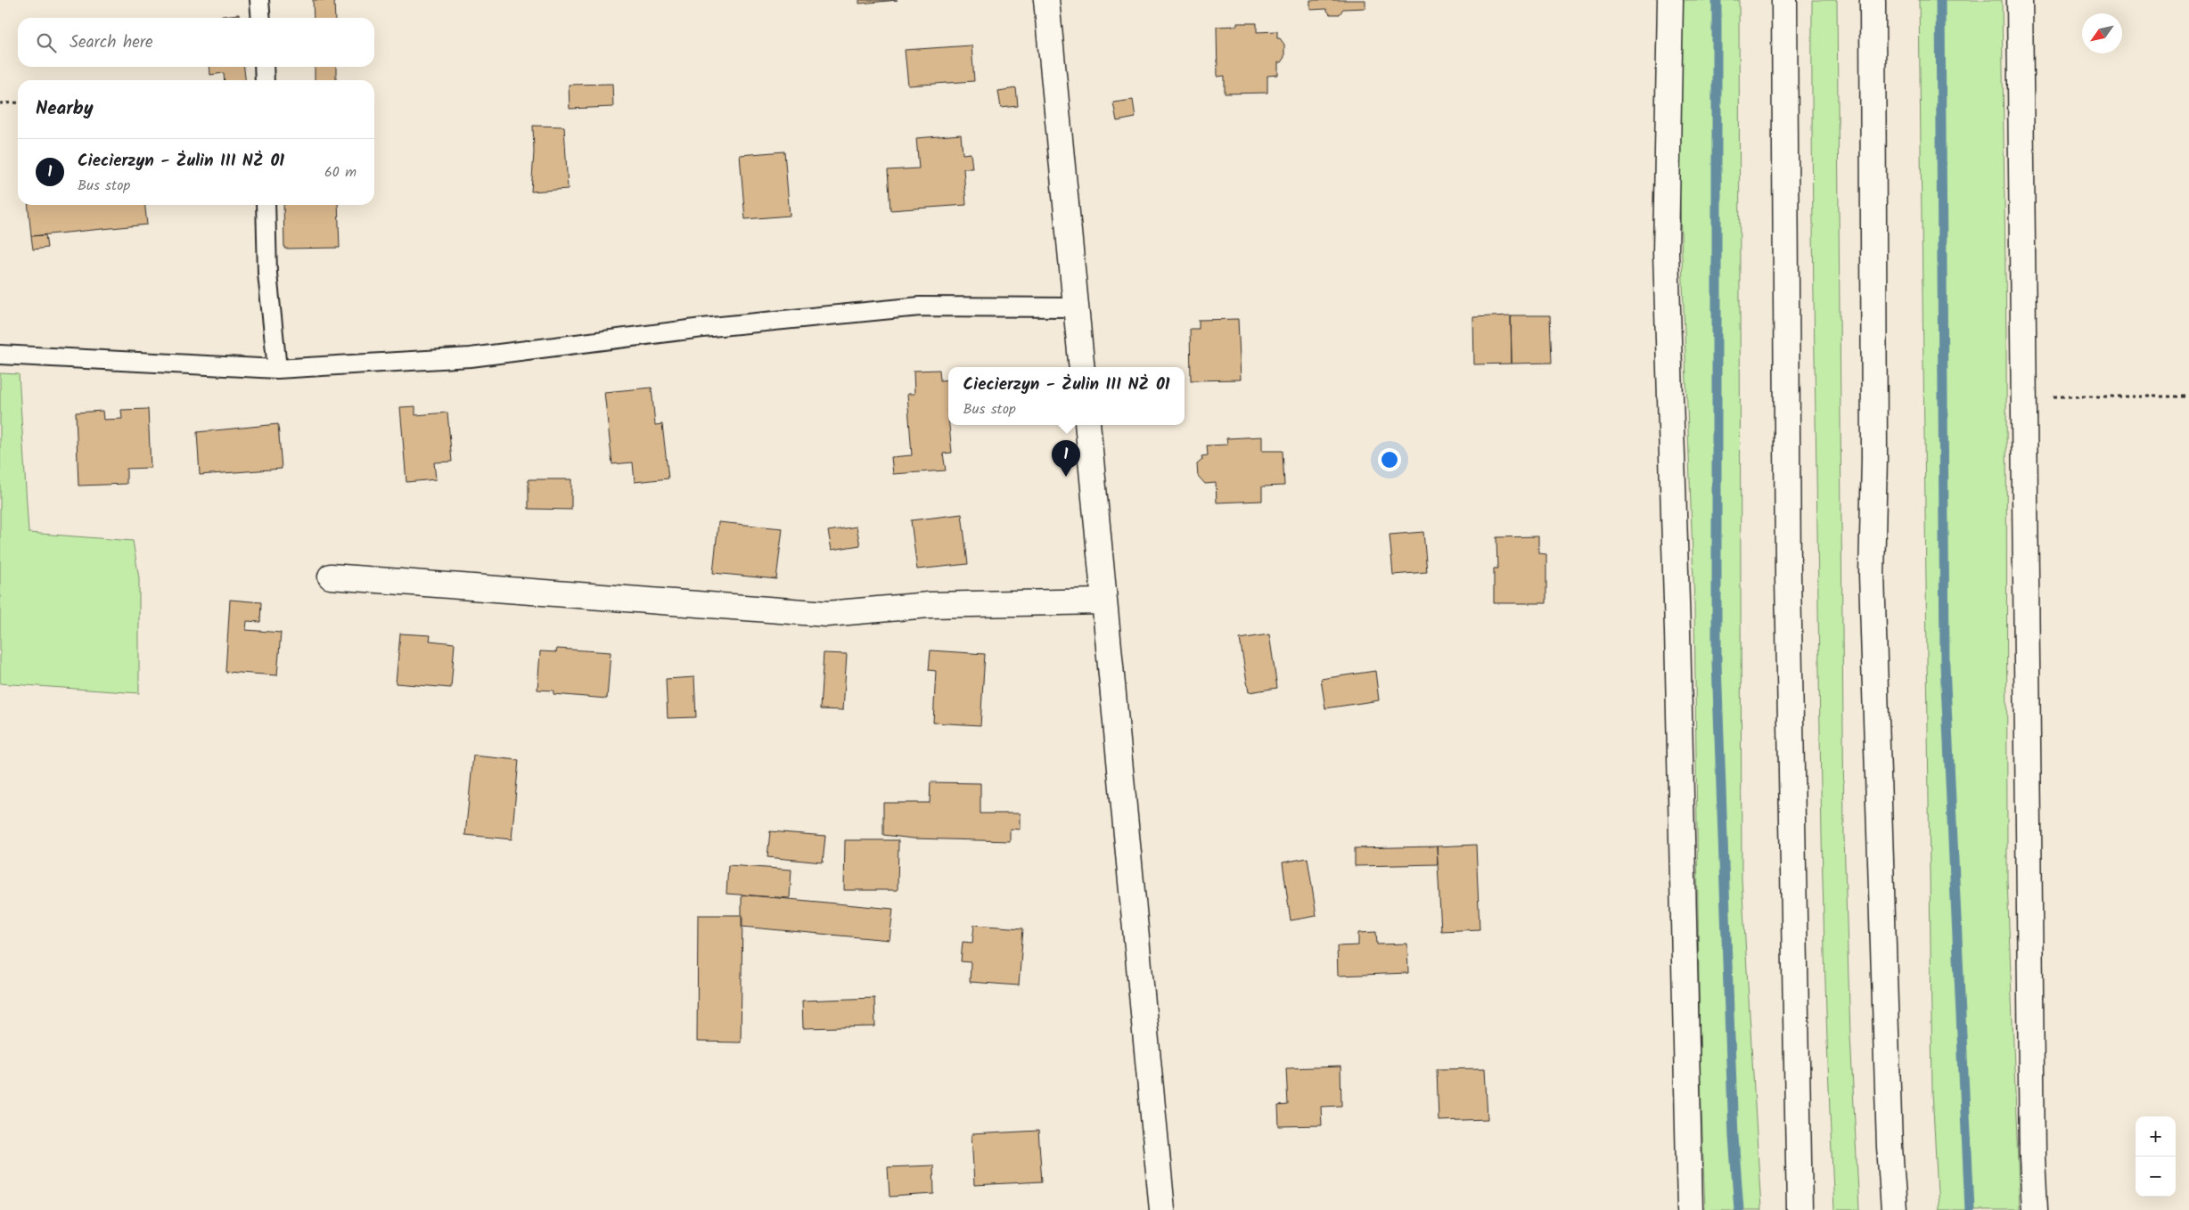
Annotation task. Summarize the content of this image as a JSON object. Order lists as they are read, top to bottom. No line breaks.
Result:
{"north":"bottom left","page":{"search":"Search here","heading":"Nearby","list":[{"mark":"1","name":"Ciecierzyn - Żulin III NŻ 01","note":"Bus stop","value":"60 m"}],"popup":["Ciecierzyn - Żulin III NŻ 01","Bus stop"],"pins":"1","map_buttons":["+","−"]}}
